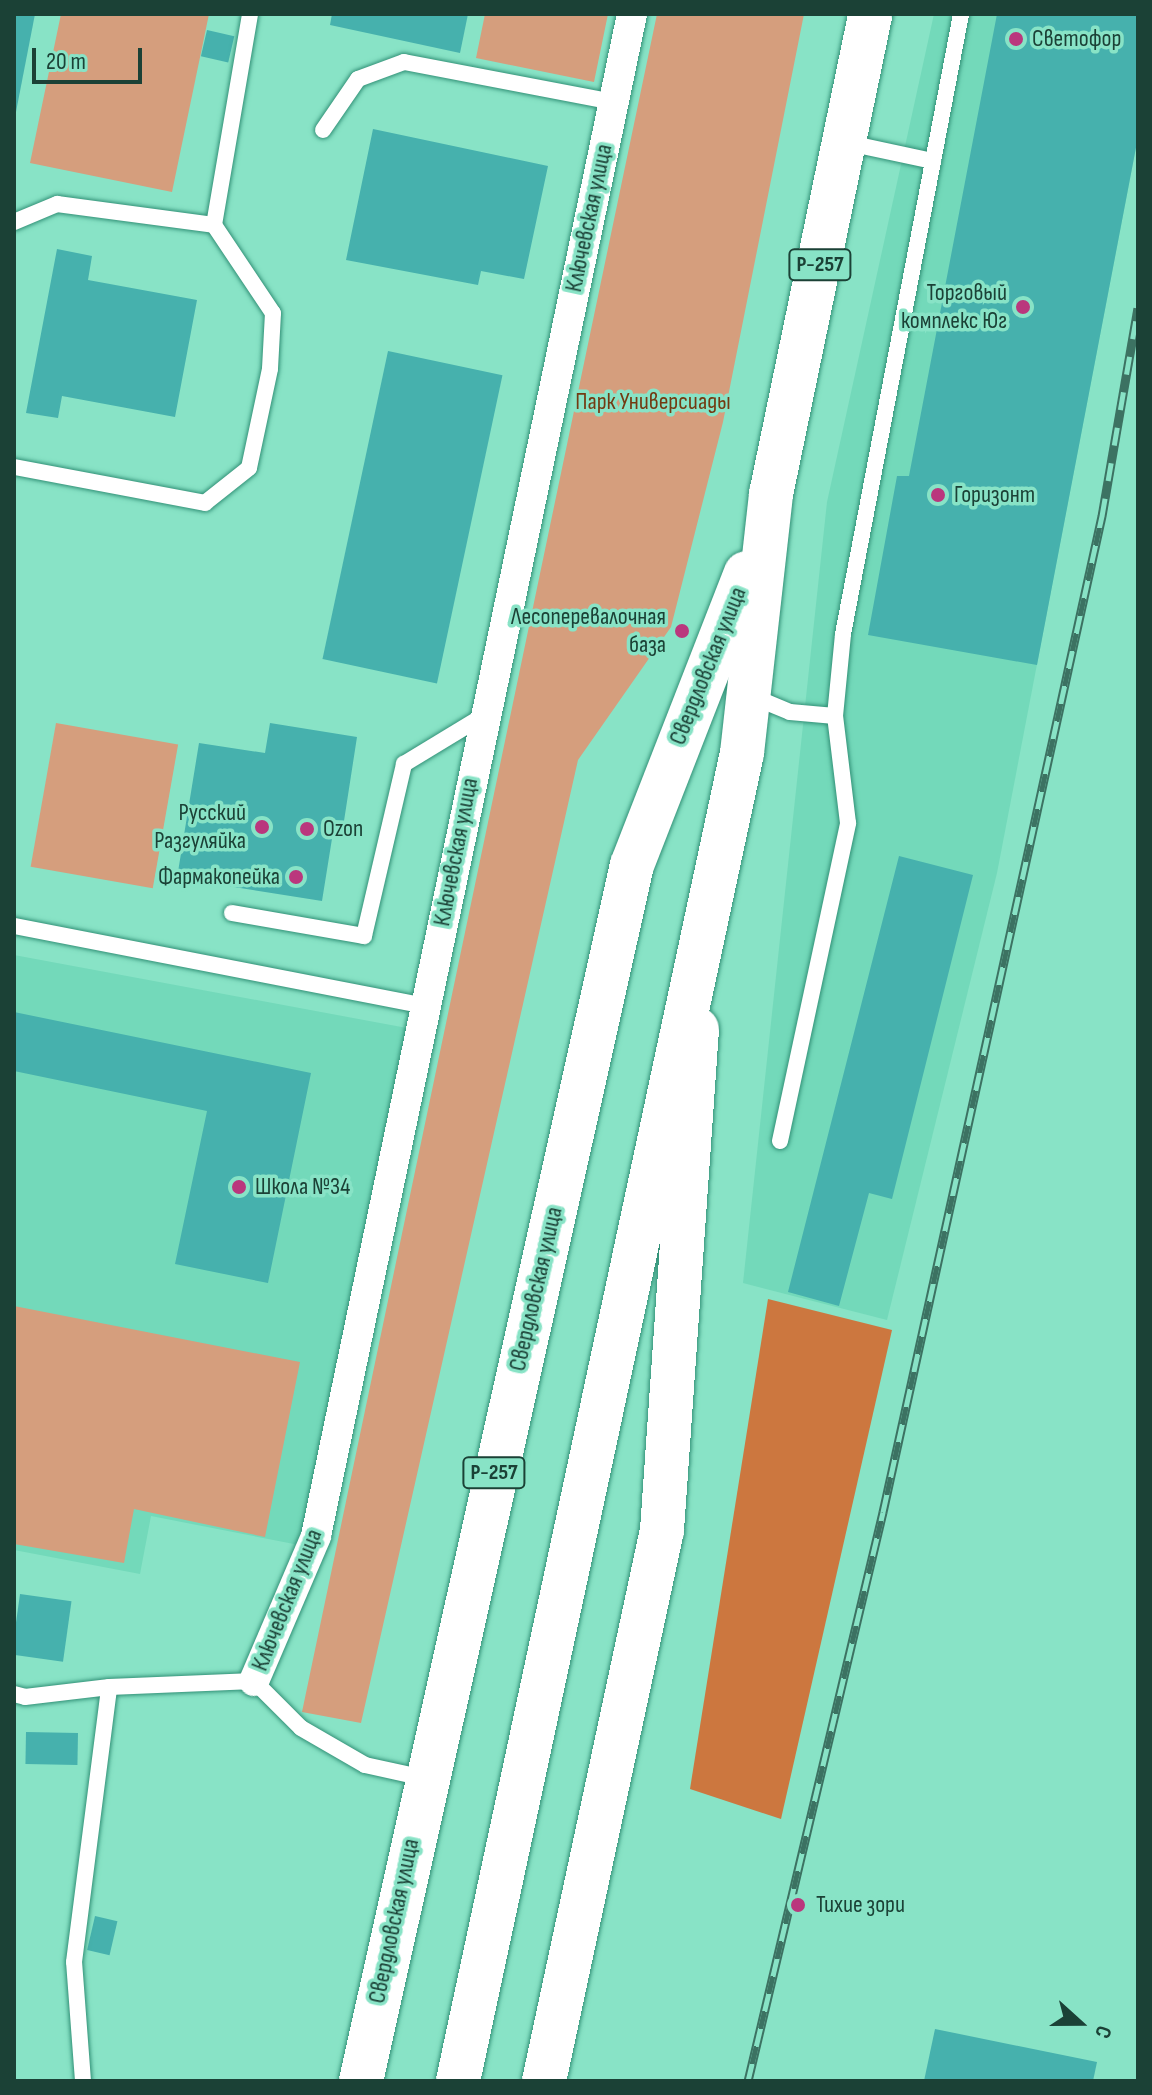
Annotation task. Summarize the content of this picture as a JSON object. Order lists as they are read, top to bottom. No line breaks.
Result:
{"streets":{"main road":["Р-257","Свердловская улица"],"street":["Ключевская улица"]},"parks":["Парк Универсиады"],"places":["Светофор","Торговый комплекс Юг","Горизонт","Лесоперевалочная база","Русский Разгуляйка","Ozon","Фармакопейка","Школа №34","Тихие зори"],"scale_bar":"20 m","north":"right"}
